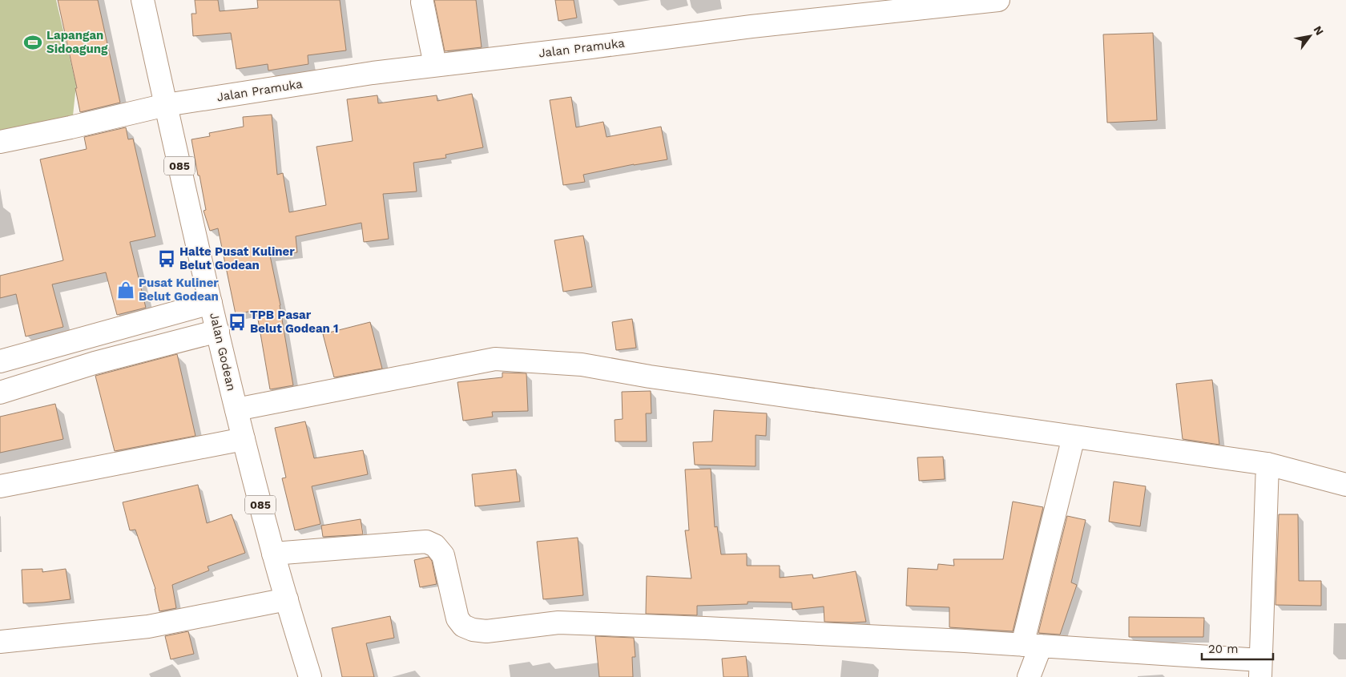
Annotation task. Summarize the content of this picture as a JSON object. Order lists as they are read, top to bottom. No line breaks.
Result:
{"streets":{"street":["Jalan Pramuka","085","Jalan Godean"]},"crossings":[["Jalan Pramuka","Jalan Godean"]],"places":{"sports":["Lapangan Sidoagung"],"bus stop":["Halte Pusat Kuliner Belut Godean","TPB Pasar Belut Godean 1"],"shop":["Pusat Kuliner Belut Godean"]},"scale_bar":"20 m","north":"top right"}
